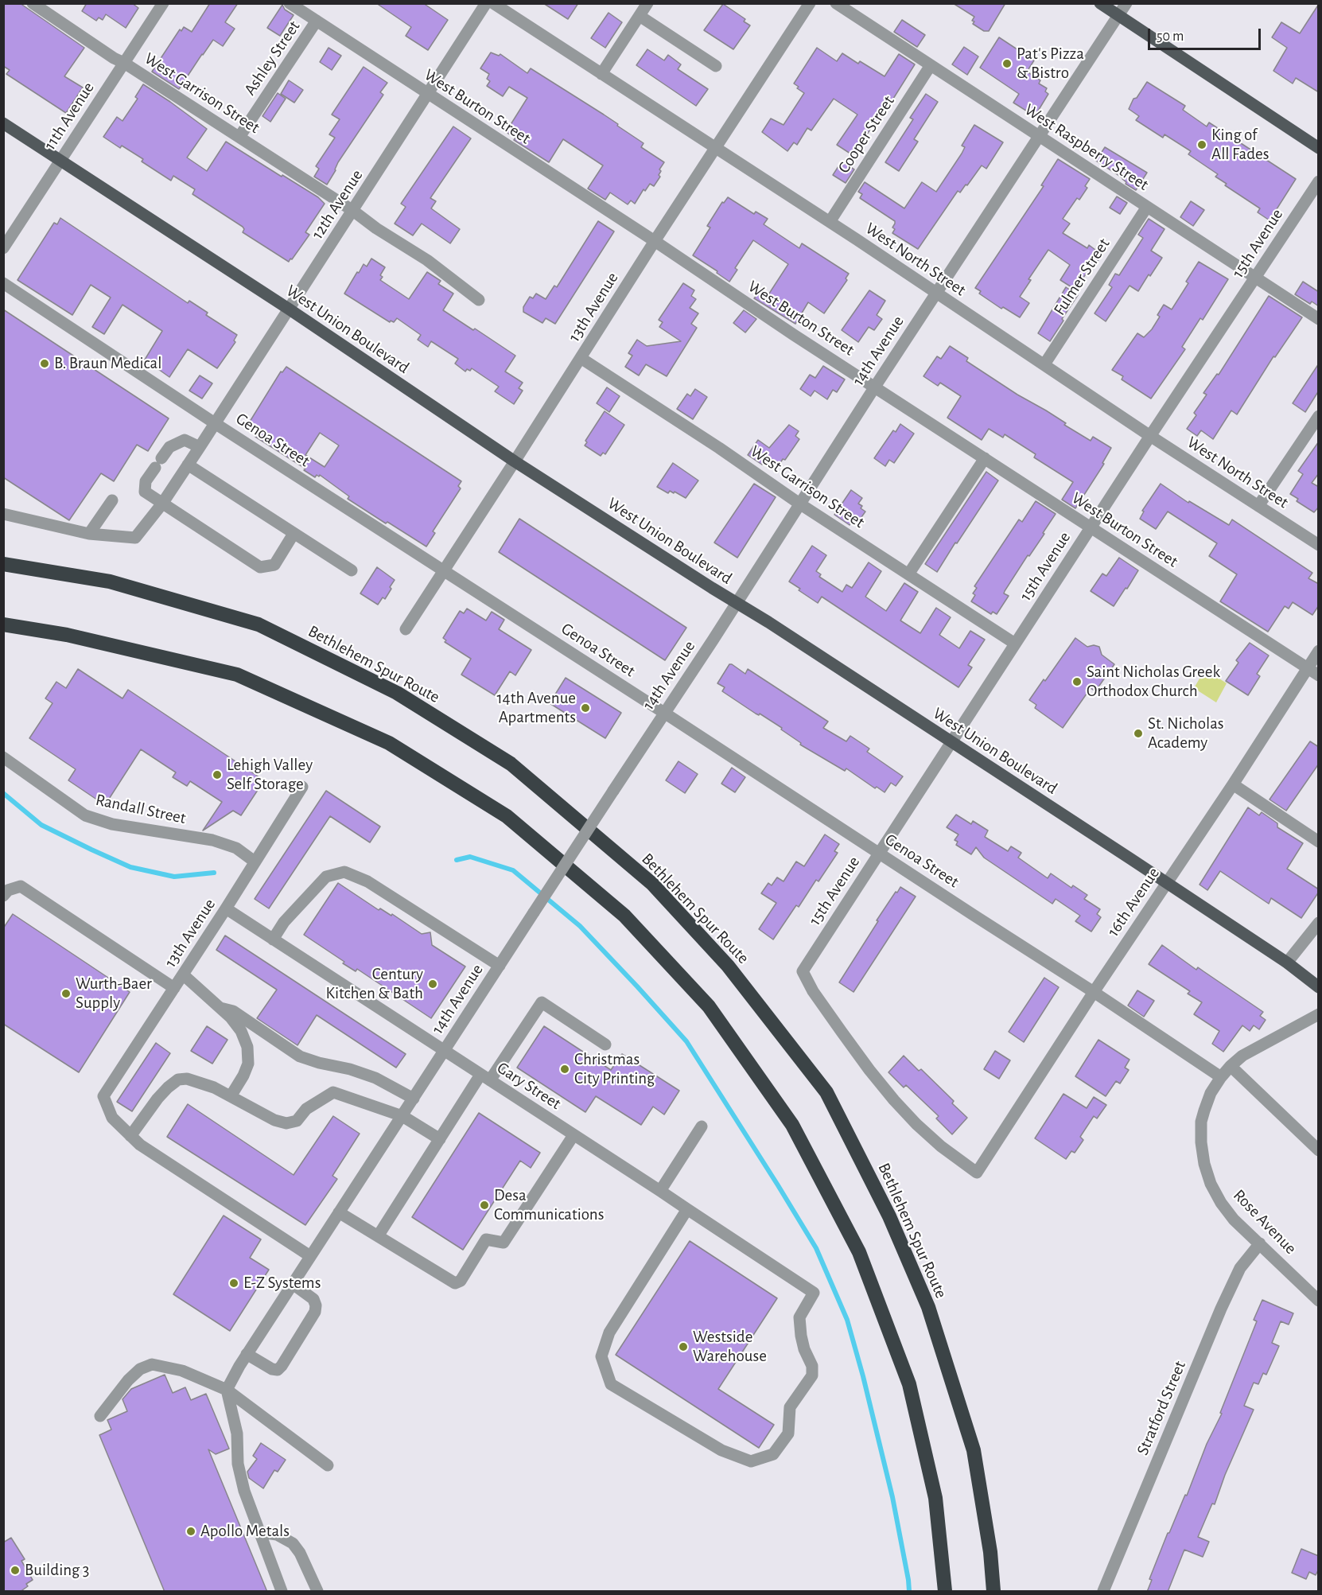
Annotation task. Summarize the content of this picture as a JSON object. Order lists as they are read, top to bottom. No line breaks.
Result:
{"streets":{"highway":["Bethlehem Spur Route"],"main road":["West Union Boulevard"],"street":["Ashley Street","West Garrison Street","West Burton Street","11th Avenue","Cooper Street","West Raspberry Street","12th Avenue","15th Avenue","West North Street","Fulmer Street","13th Avenue","14th Avenue","Genoa Street","Randall Street","16th Avenue","Gary Street","Rose Avenue","Stratford Street"]},"crossings":[["Ashley Street","West Garrison Street"],["Ashley Street","West Burton Street"],["West Garrison Street","11th Avenue"],["West Garrison Street","12th Avenue"],["West Garrison Street","15th Avenue"],["West Garrison Street","13th Avenue"],["West Garrison Street","14th Avenue"],["West Burton Street","12th Avenue"],["West Burton Street","15th Avenue"],["West Burton Street","13th Avenue"],["West Burton Street","14th Avenue"],["West Burton Street","16th Avenue"],["11th Avenue","West Union Boulevard"],["Cooper Street","West Raspberry Street"],["Cooper Street","West North Street"],["West Raspberry Street","15th Avenue"],["West Raspberry Street","Fulmer Street"],["West Raspberry Street","14th Avenue"],["12th Avenue","West Union Boulevard"],["12th Avenue","Genoa Street"],["15th Avenue","West North Street"],["15th Avenue","West Union Boulevard"],["15th Avenue","Genoa Street"],["15th Avenue","16th Avenue"],["West North Street","Fulmer Street"],["West North Street","13th Avenue"],["West North Street","14th Avenue"],["13th Avenue","West Union Boulevard"],["13th Avenue","Genoa Street"],["13th Avenue","Randall Street"],["13th Avenue","Gary Street"],["West Union Boulevard","14th Avenue"],["West Union Boulevard","16th Avenue"],["14th Avenue","Genoa Street"],["14th Avenue","Gary Street"],["Genoa Street","16th Avenue"],["Genoa Street","Rose Avenue"],["Rose Avenue","Stratford Street"]],"places":["Pat's Pizza & Bistro","King of All Fades","B. Braun Medical","Saint Nicholas Greek Orthodox Church","14th Avenue Apartments","St. Nicholas Academy","Lehigh Valley Self Storage","Century Kitchen & Bath","Wurth-Baer Supply","Christmas City Printing","Desa Communications","E-Z Systems","Westside Warehouse","Apollo Metals","Building 3"],"scale_bar":"50 m"}
